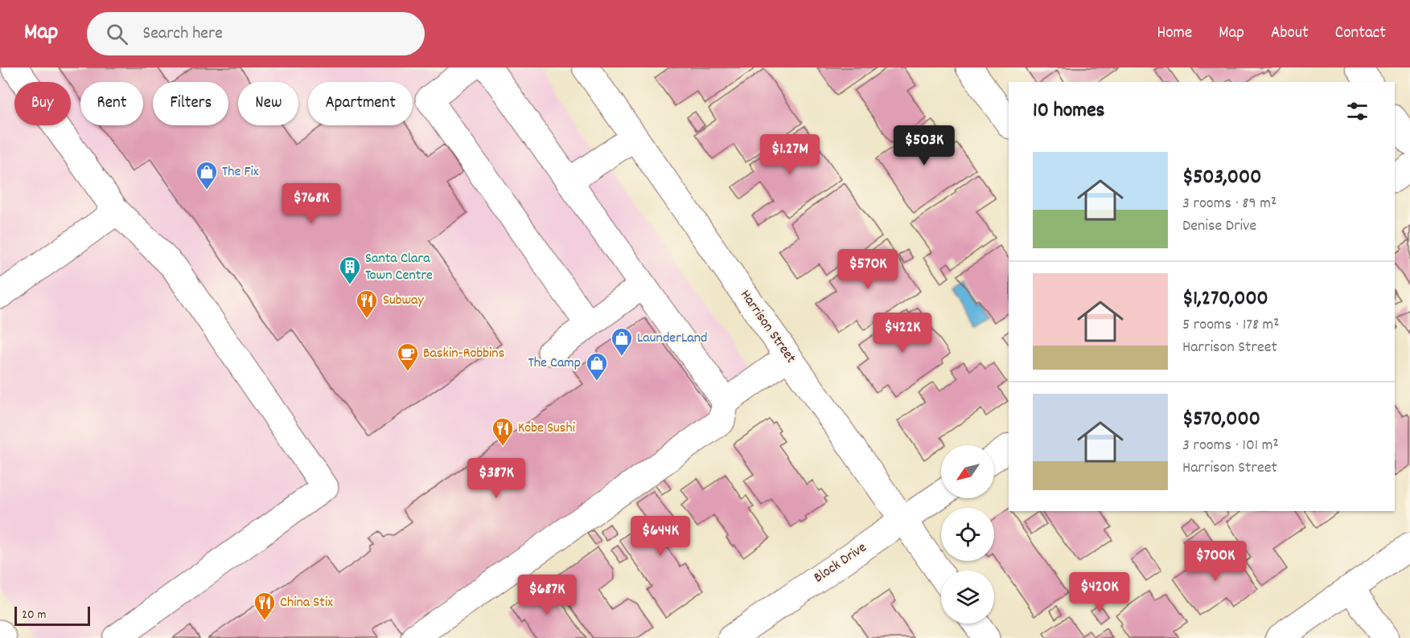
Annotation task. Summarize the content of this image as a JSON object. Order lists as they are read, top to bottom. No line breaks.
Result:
{"streets":{"street":["Harrison Street","Block Drive"]},"crossings":[["Harrison Street","Block Drive"]],"places":{"shop":["The Fix","LaunderLand","The Camp"],"building":["Santa Clara Town Centre"],"restaurant":["Subway","Kobe Sushi","China Stix"],"cafe":["Baskin-Robbins"]},"scale_bar":"20 m","north":"bottom left","page":{"header":"Map","search":"Search here","nav":["Home","Map","About","Contact"],"chip":["Buy","Rent","Filters","New","Apartment"],"heading":"10 homes","price":["$503K","$1.27M","$768K","$570K","$422K","$387K","$644K","$700K","$420K","$687K"],"list":[{"name":"$503,000","note":"3 rooms · 89 m² · Denise Drive"},{"name":"$1,270,000","note":"5 rooms · 178 m² · Harrison Street"},{"name":"$570,000","note":"3 rooms · 101 m² · Harrison Street"}],"scale":"20 m"}}
